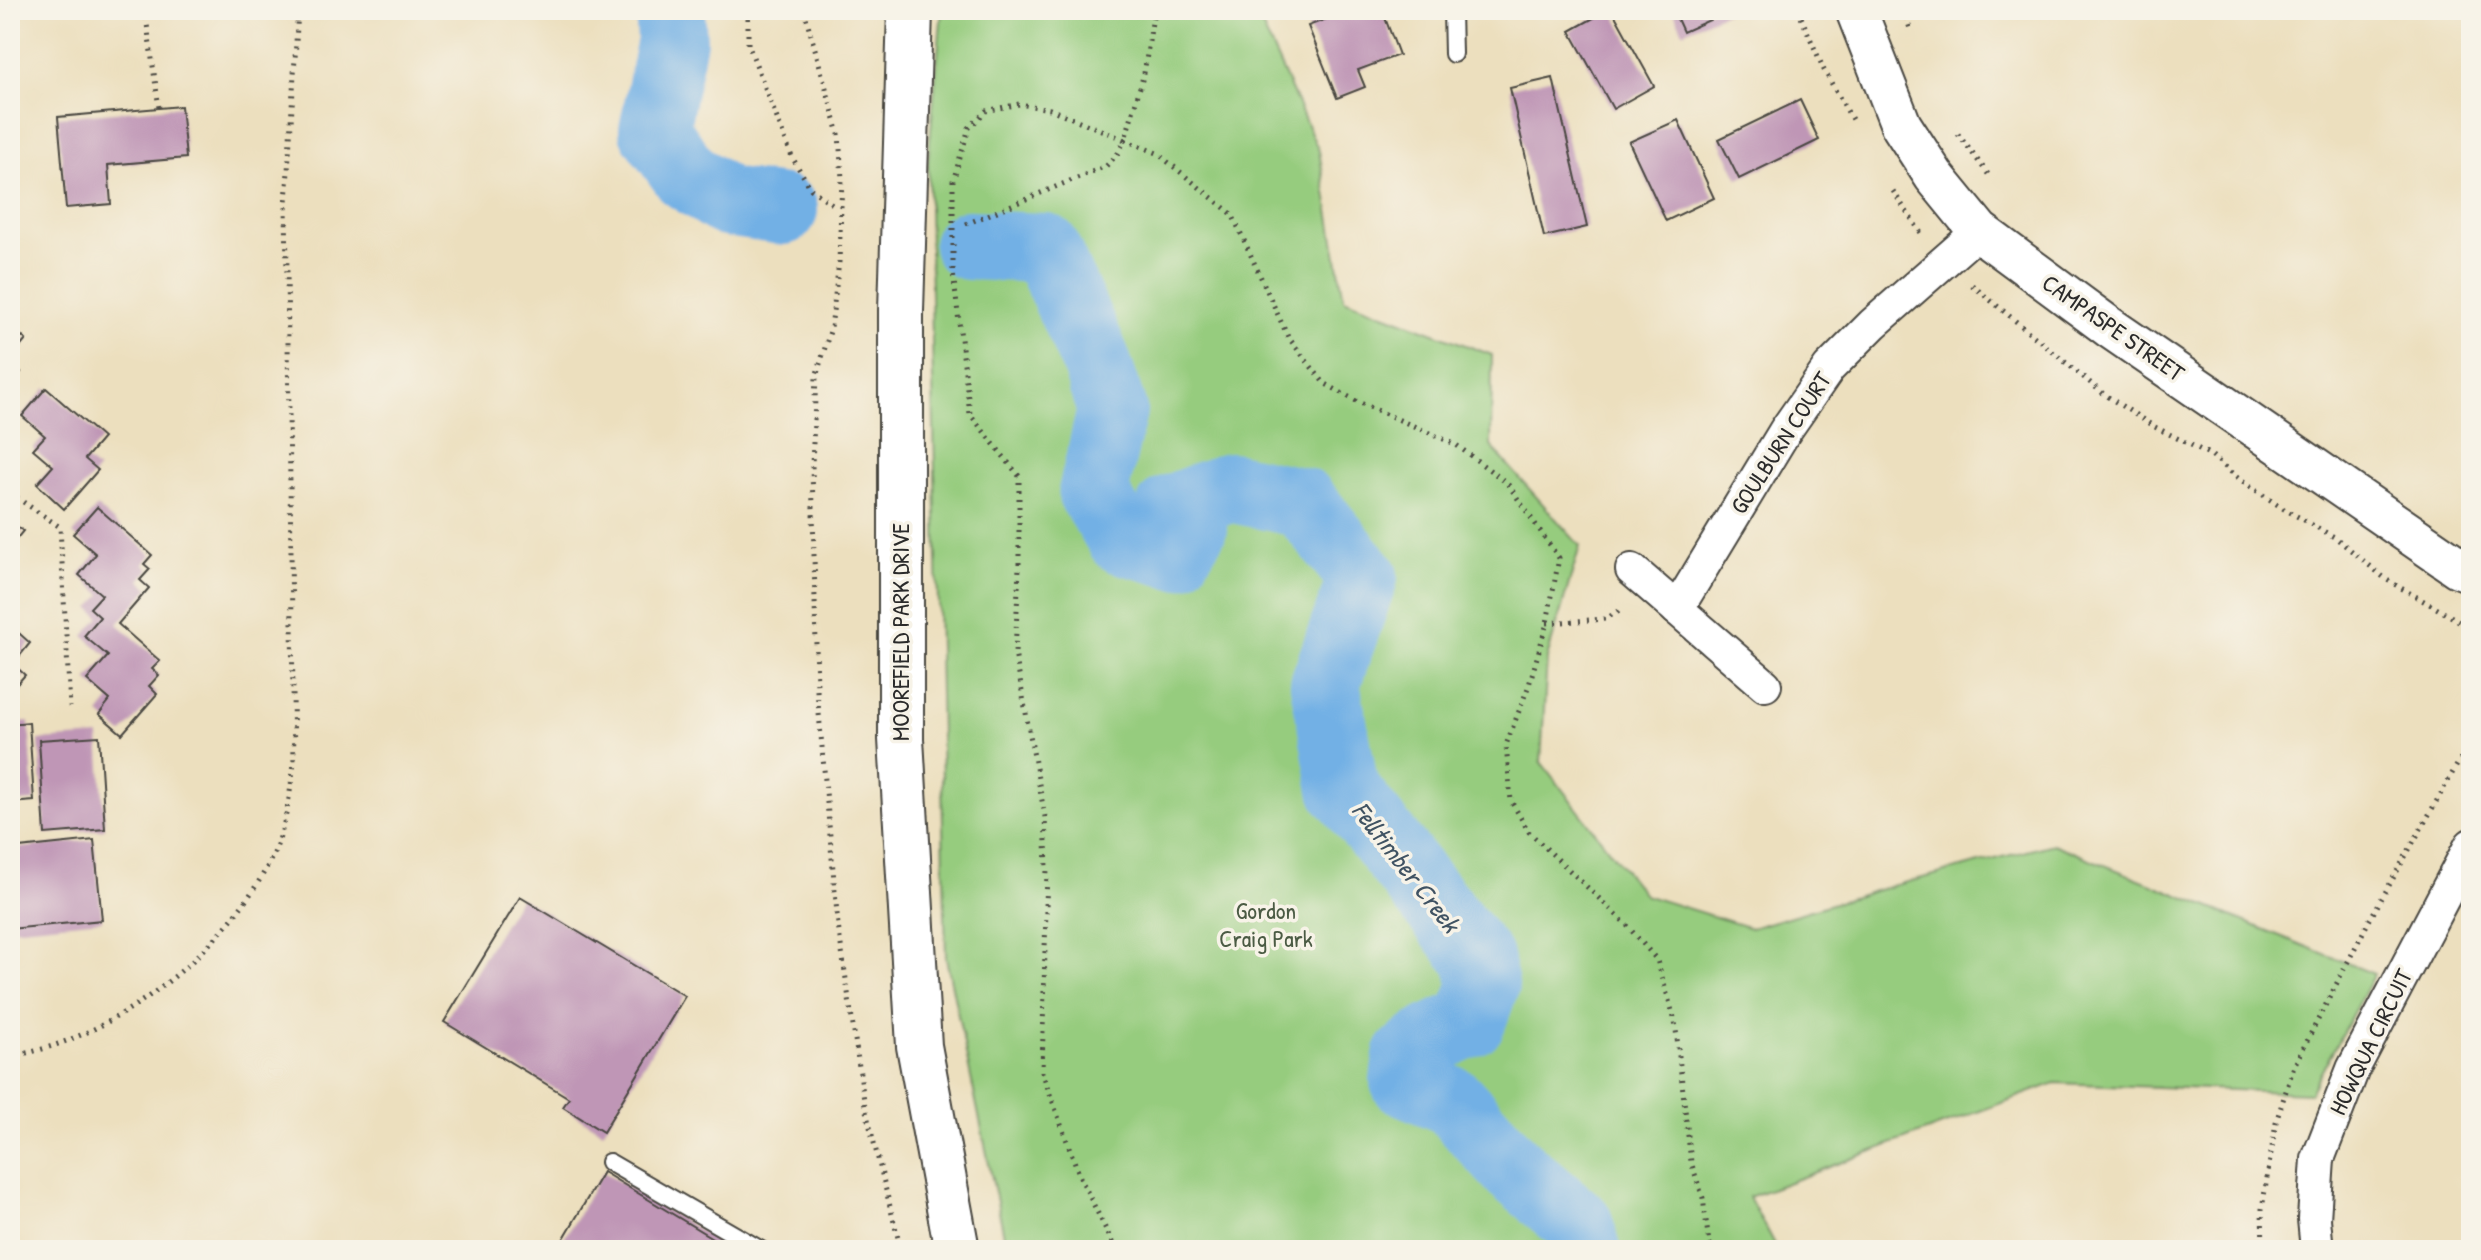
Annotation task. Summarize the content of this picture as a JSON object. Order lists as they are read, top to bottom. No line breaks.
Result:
{"streets":{"main road":["MOOREFIELD PARK DRIVE"],"street":["CAMPASPE STREET","GOULBURN COURT","HOWQUA CIRCUIT"]},"crossings":[["CAMPASPE STREET","GOULBURN COURT"]],"water":["Felltimber Creek"],"parks":["Gordon Craig Park"]}
